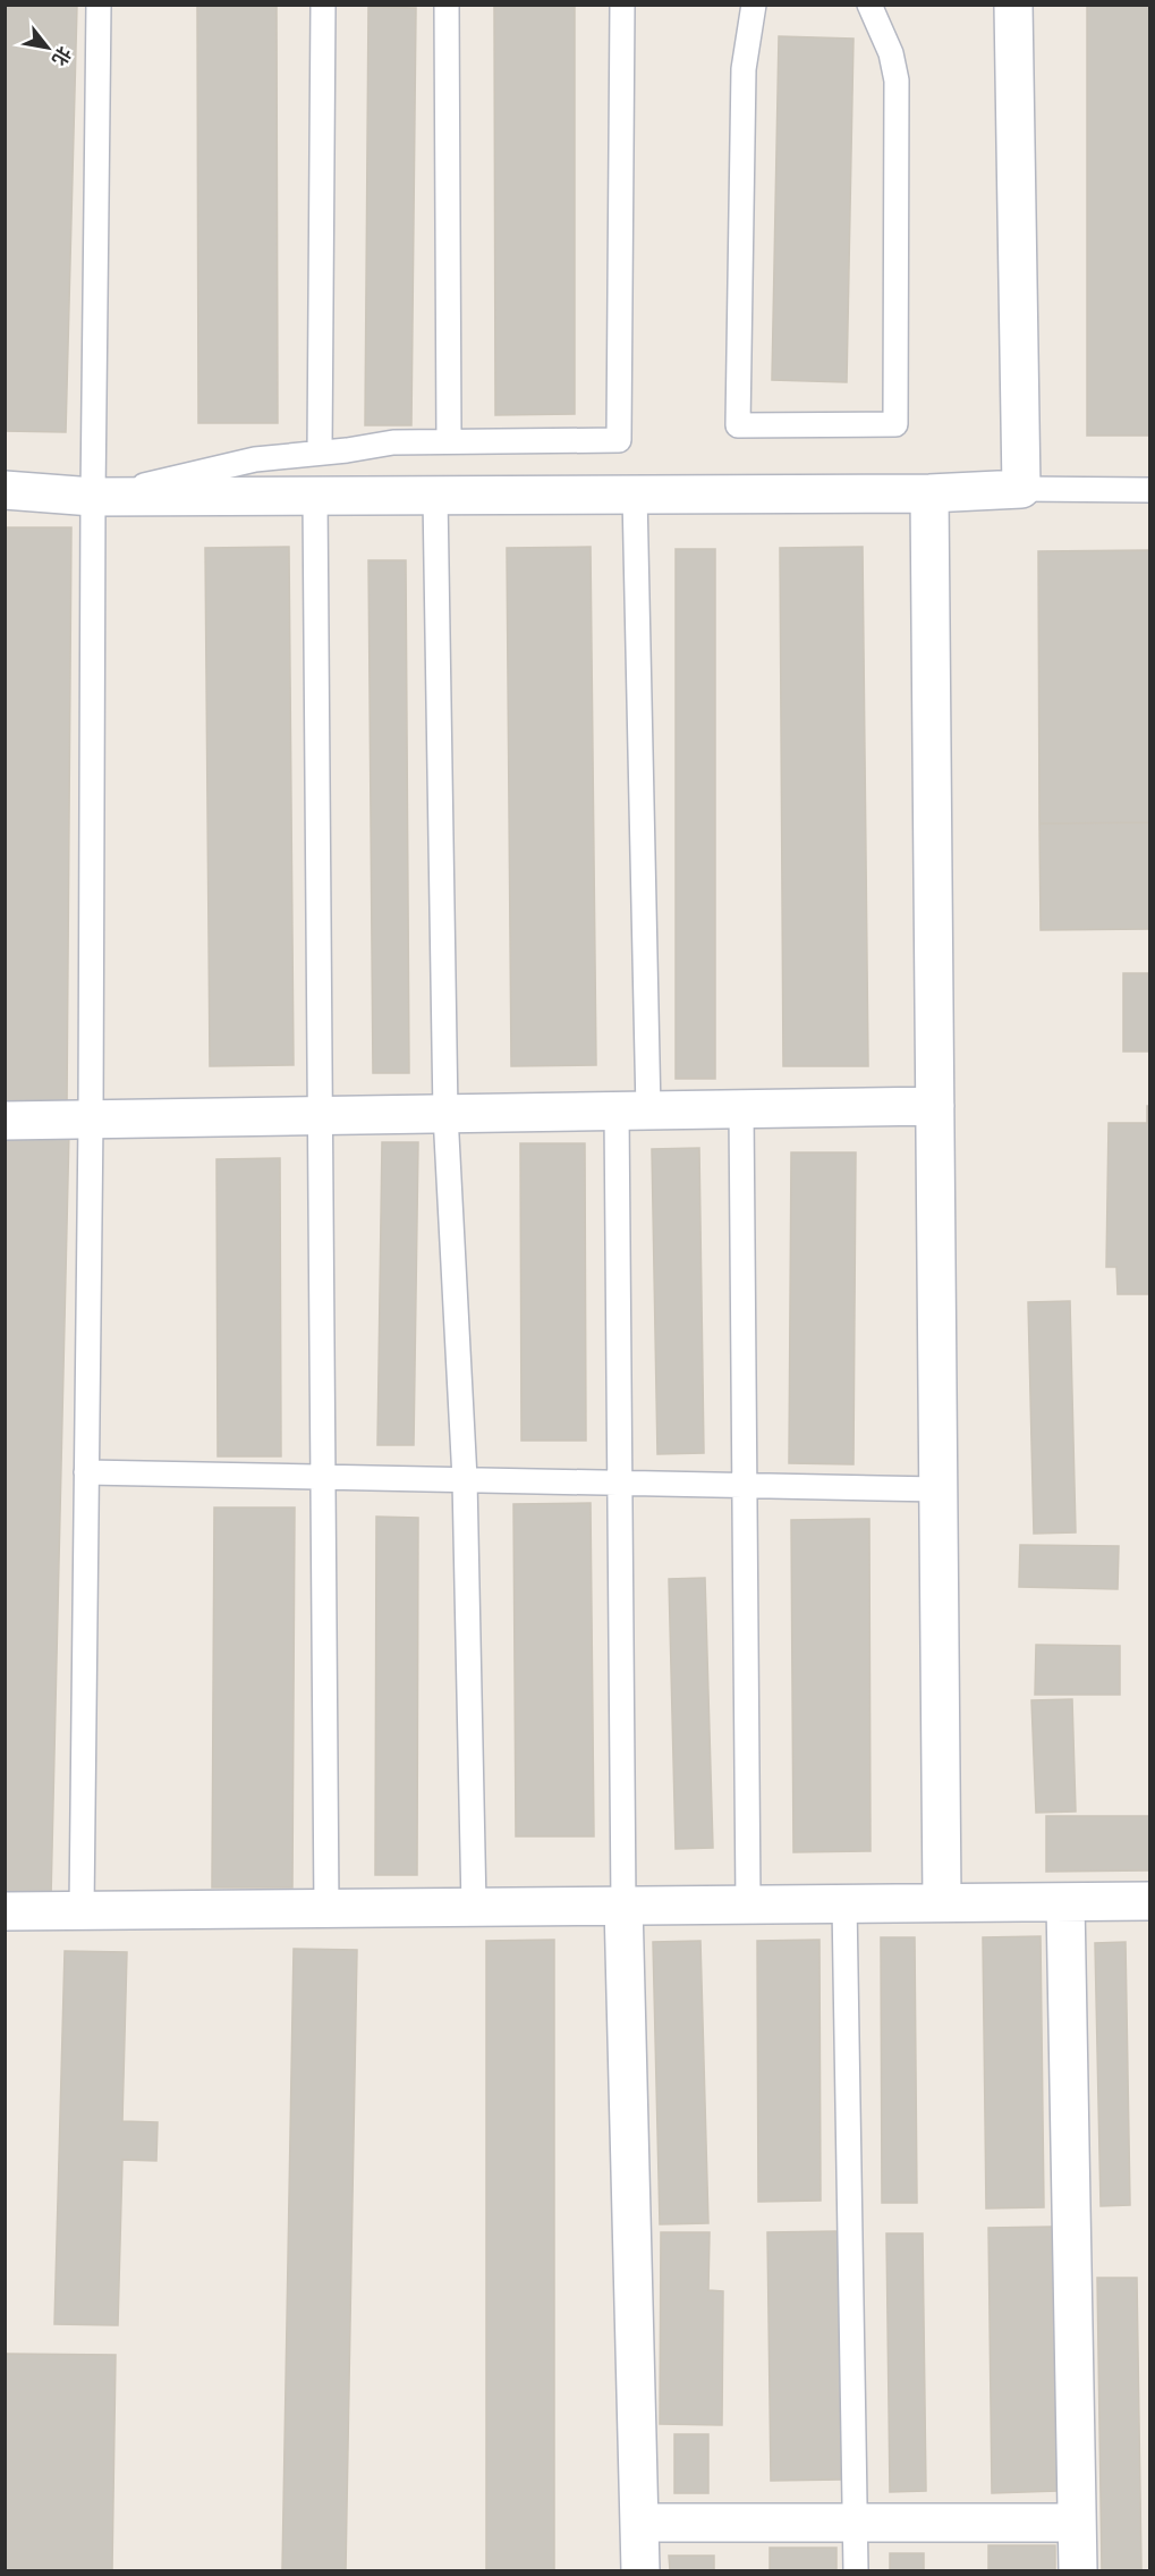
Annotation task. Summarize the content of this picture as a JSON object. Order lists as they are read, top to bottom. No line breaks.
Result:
{"north":"bottom right"}
